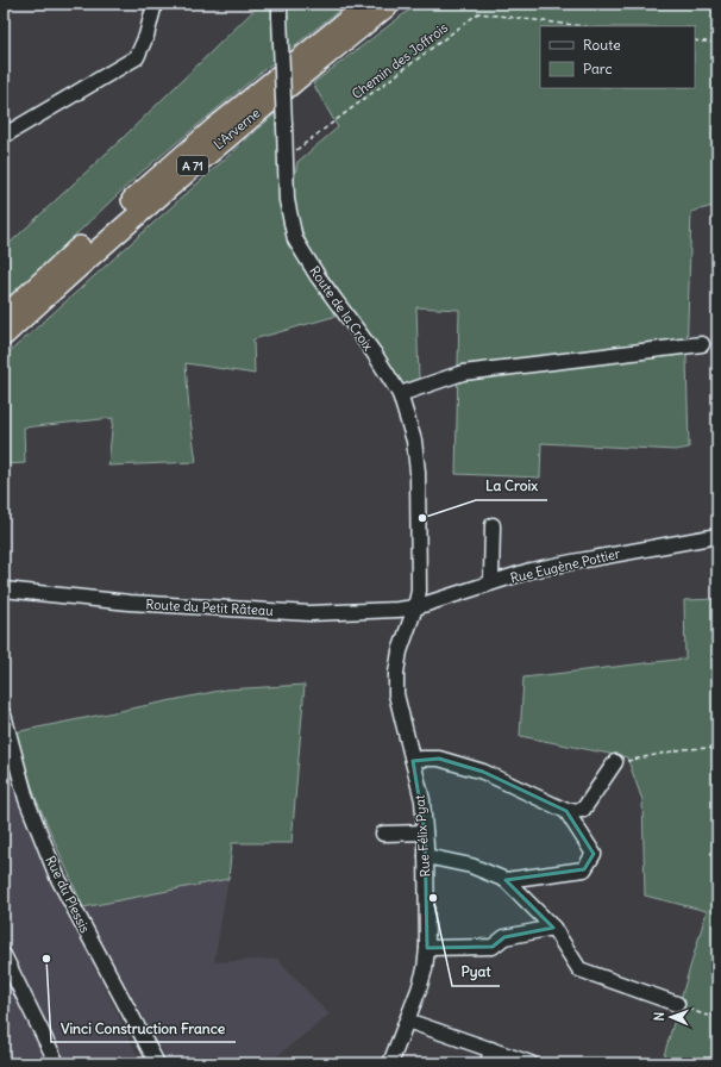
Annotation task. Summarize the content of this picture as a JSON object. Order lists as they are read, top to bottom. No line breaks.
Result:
{"streets":{"highway":["L'Arverne","A 71"],"street":["Route de la Croix","Rue Eugène Pottier","Route du Petit Râteau","Rue Félix Pyat","Rue du Plessis"],"path":["Chemin des Joffrois"]},"crossings":[["Chemin des Joffrois","Route de la Croix"],["Route de la Croix","Rue Eugène Pottier"],["Route de la Croix","Route du Petit Râteau"],["Route de la Croix","Rue Félix Pyat"],["Rue Eugène Pottier","Route du Petit Râteau"],["Rue Eugène Pottier","Rue Félix Pyat"],["Route du Petit Râteau","Rue Félix Pyat"]],"places":["La Croix","Pyat","Vinci Construction France"],"legend":["Route","Parc"],"north":"left"}
